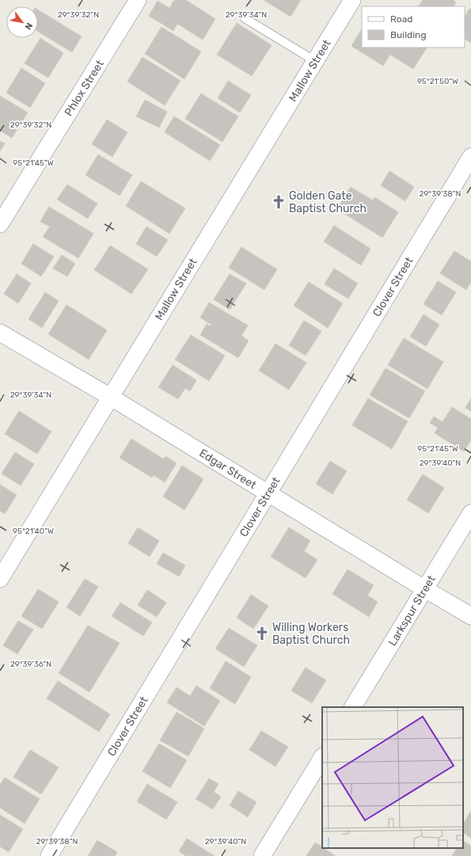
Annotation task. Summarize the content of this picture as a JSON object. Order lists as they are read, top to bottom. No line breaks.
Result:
{"streets":{"street":["Mallow Street","Phlox Street","Clover Street","Edgar Street","Larkspur Street"]},"crossings":[["Mallow Street","Edgar Street"],["Clover Street","Edgar Street"],["Edgar Street","Larkspur Street"]],"places":{"church":["Golden Gate Baptist Church","Willing Workers Baptist Church"]},"legend":["Road","Building"],"north":"bottom right","coordinates":["29°39'32\"N","29°39'34\"N","95°21'50\"W","95°21'45\"W","29°39'38\"N","29°39'40\"N","95°21'40\"W","29°39'36\"N"]}
